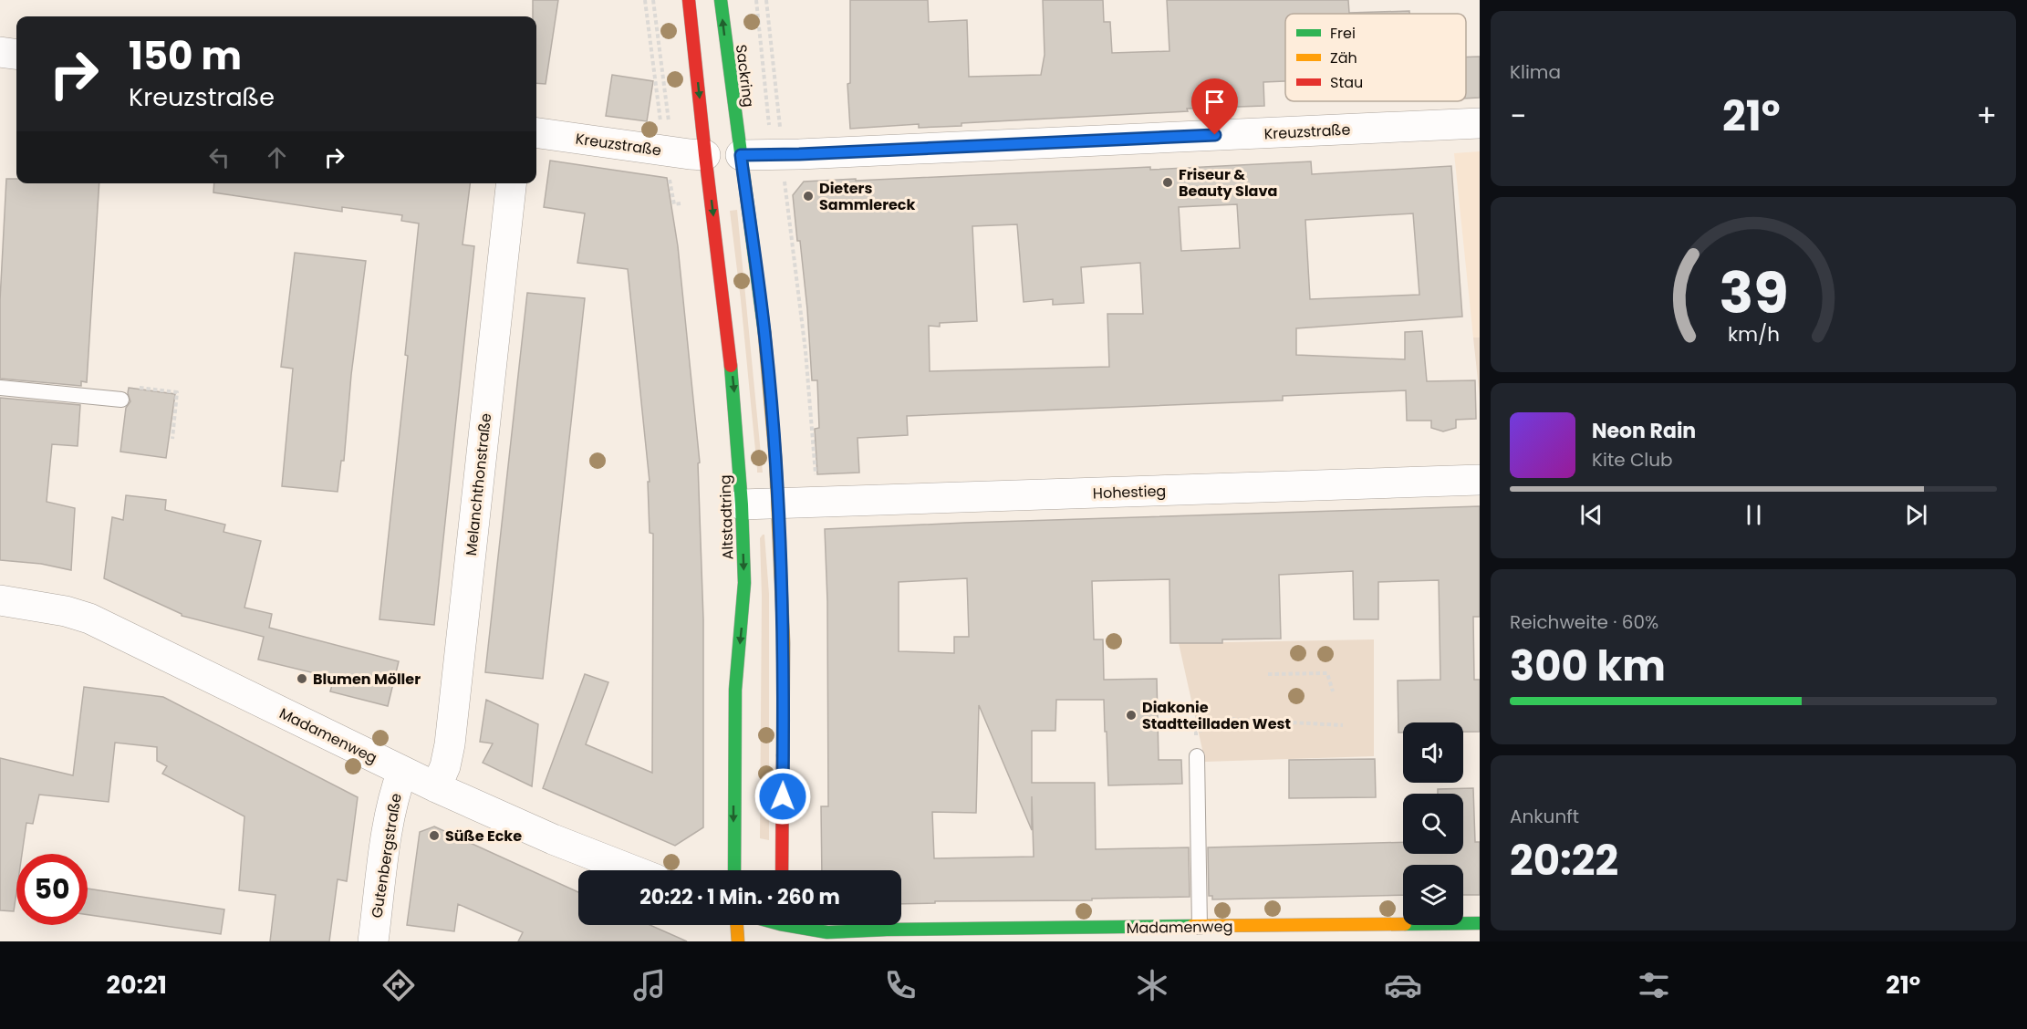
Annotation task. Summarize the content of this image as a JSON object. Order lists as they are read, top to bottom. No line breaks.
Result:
{"streets":{"main road":["Sackring","Altstadtring","Madamenweg"],"street":["Kreuzstraße","Melanchthonstraße","Hohestieg","Gutenbergstraße"]},"crossings":[["Sackring","Kreuzstraße"],["Kreuzstraße","Altstadtring"],["Melanchthonstraße","Madamenweg"],["Hohestieg","Altstadtring"],["Madamenweg","Gutenbergstraße"]],"places":["Friseur & Beauty Slava","Dieters Sammlereck","Blumen Möller","Diakonie Stadtteilladen West","Süße Ecke"],"legend":["Frei","Zäh","Stau"],"page":{"tile":["Klima",["Reichweite · 60%","300 km"],["Ankunft","20:22"]],"turn":["150 m","Kreuzstraße"],"heat":["−","21°","+"],"song":["Neon Rain","Kite Club"],"limit":"50","trip":"20:22 · 1 Min. · 260 m","tabs":["20:21","21°"],"gauge":["39","km/h"]}}
